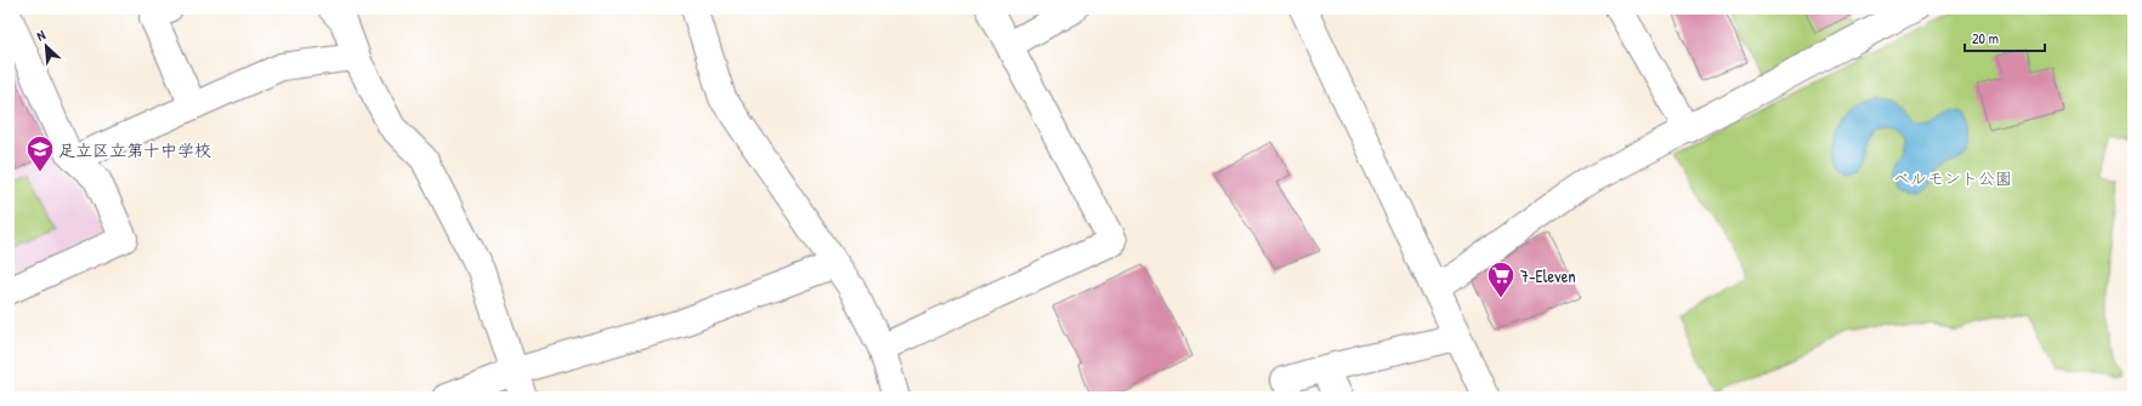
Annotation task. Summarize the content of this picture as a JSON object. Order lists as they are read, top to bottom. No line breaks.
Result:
{"parks":["ベルモント公園"],"places":{"school or university":["足立区立第十中学校"],"supermarket":["7-Eleven"]},"scale_bar":"20 m","north":"top left"}
